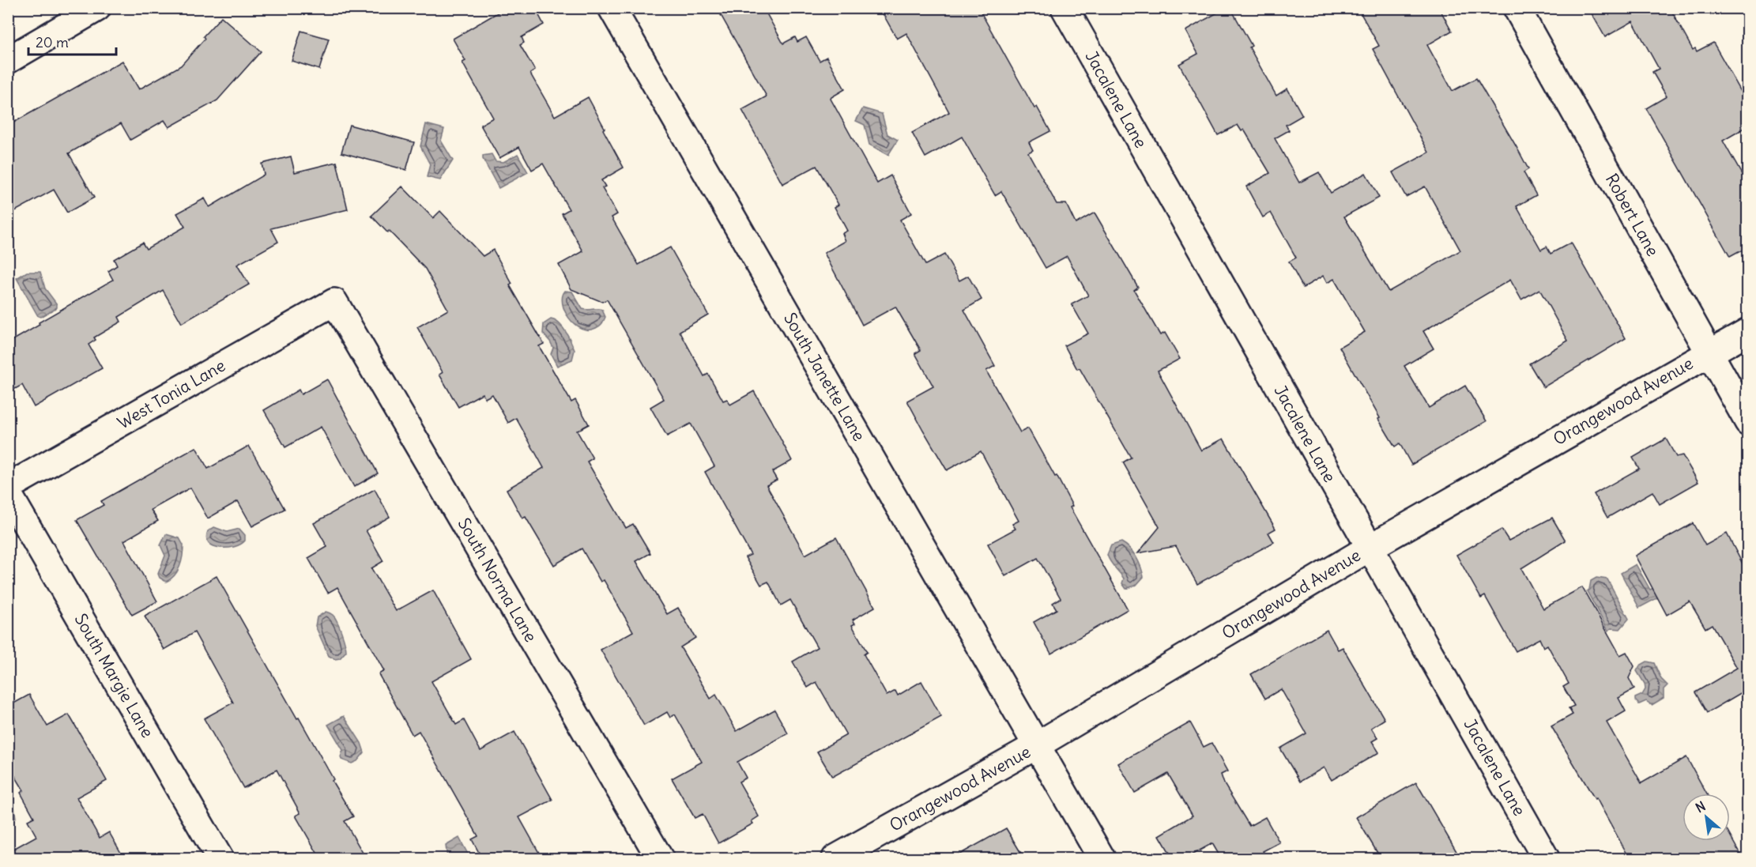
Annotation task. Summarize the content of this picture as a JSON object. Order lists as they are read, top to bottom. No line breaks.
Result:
{"streets":{"street":["Jacalene Lane","Robert Lane","South Janette Lane","West Tonia Lane","Orangewood Avenue","South Norma Lane","South Margie Lane"]},"crossings":[["Jacalene Lane","Orangewood Avenue"],["Robert Lane","Orangewood Avenue"],["South Janette Lane","Orangewood Avenue"],["West Tonia Lane","South Norma Lane"]],"scale_bar":"20 m","north":"top left"}
